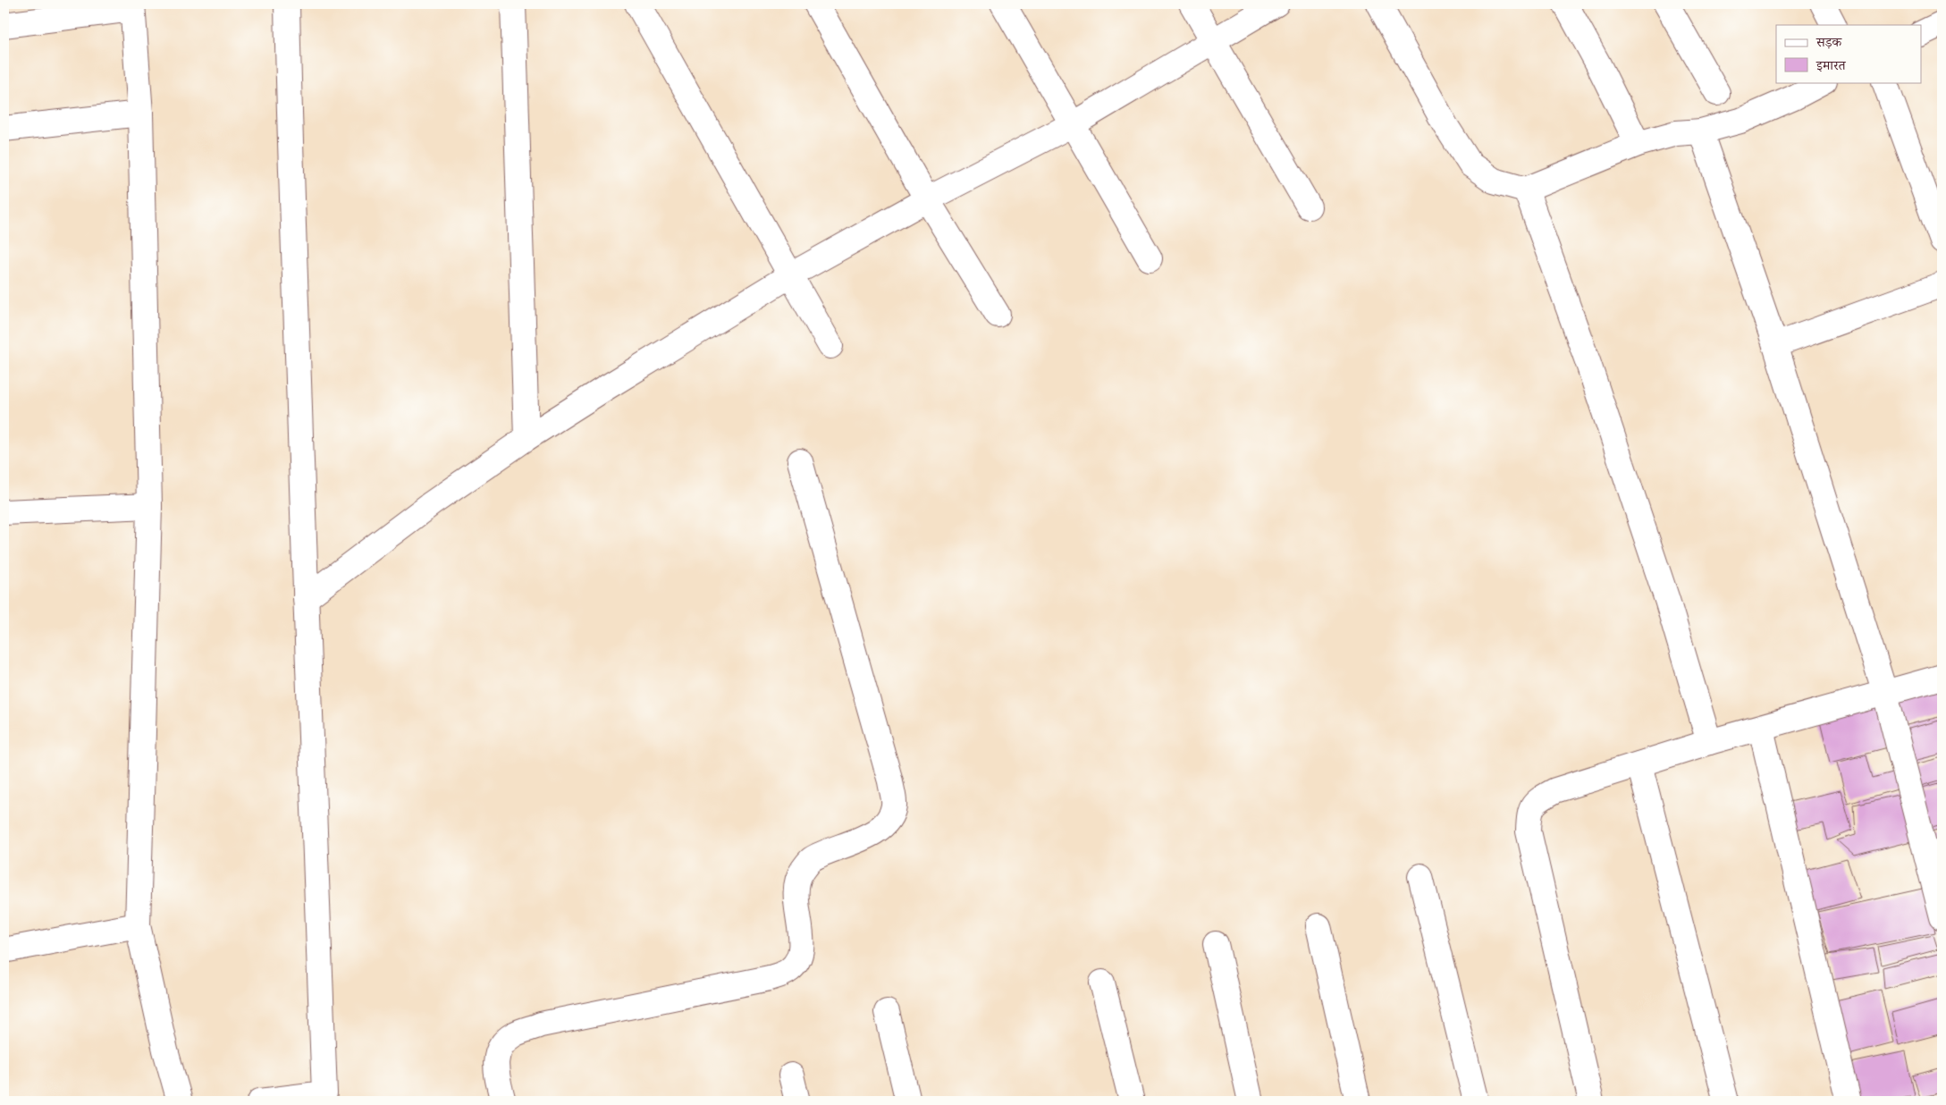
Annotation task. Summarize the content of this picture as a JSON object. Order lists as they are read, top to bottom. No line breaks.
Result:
{"legend":["सड़क","इमारत"]}
